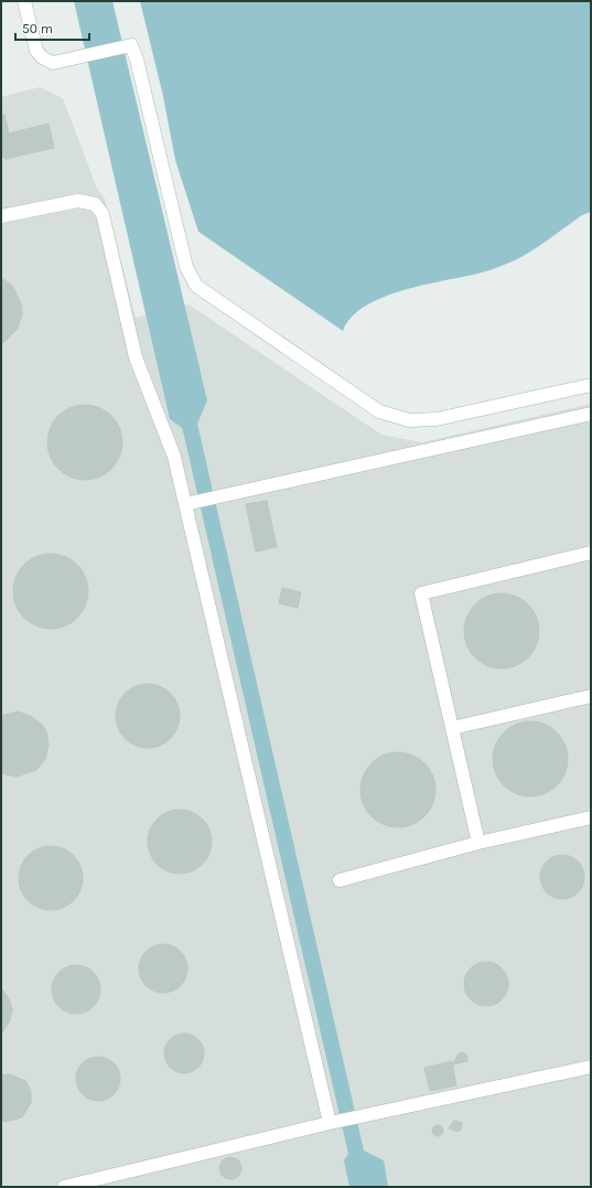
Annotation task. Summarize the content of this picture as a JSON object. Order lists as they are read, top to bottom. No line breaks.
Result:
{"scale_bar":"50 m"}
